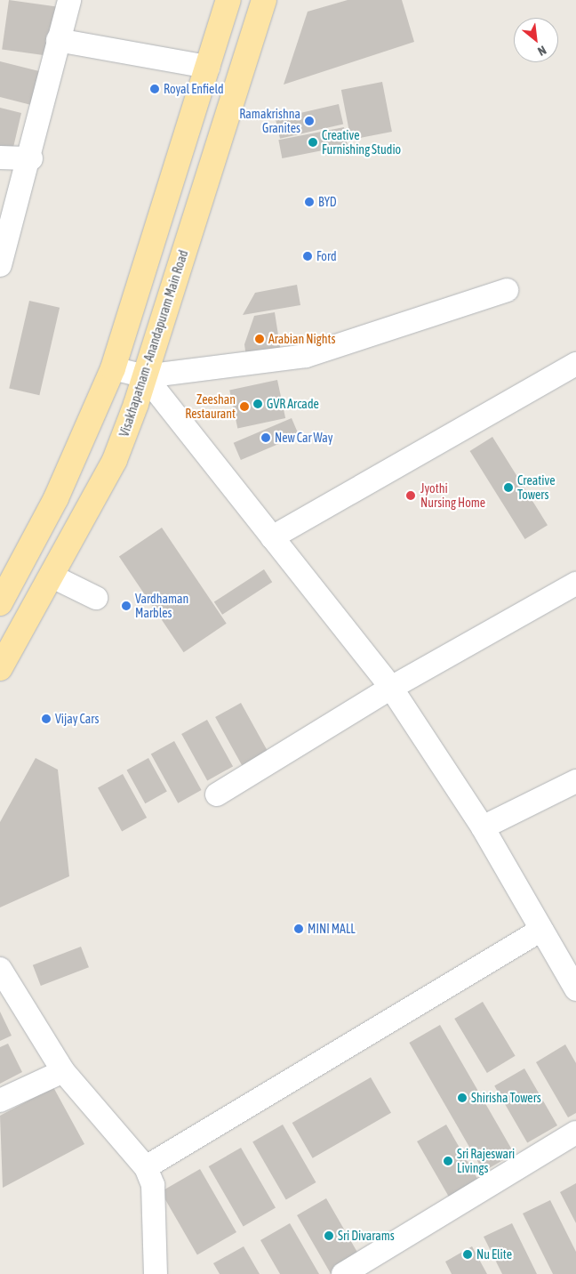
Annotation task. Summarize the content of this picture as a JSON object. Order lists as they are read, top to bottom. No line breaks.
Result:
{"streets":{"main road":["Visakhapatnam - Anandapuram Main Road"]},"places":["Royal Enfield","Ramakrishna Granites","Creative Furnishing Studio","BYD","Ford","Arabian Nights","GVR Arcade","Zeeshan Restaurant","New Car Way","Creative Towers","Jyothi Nursing Home","Vardhaman Marbles","Vijay Cars","MINI MALL","Shirisha Towers","Sri Rajeswari Livings","Sri Divarams","Nu Elite"],"north":"bottom right"}
